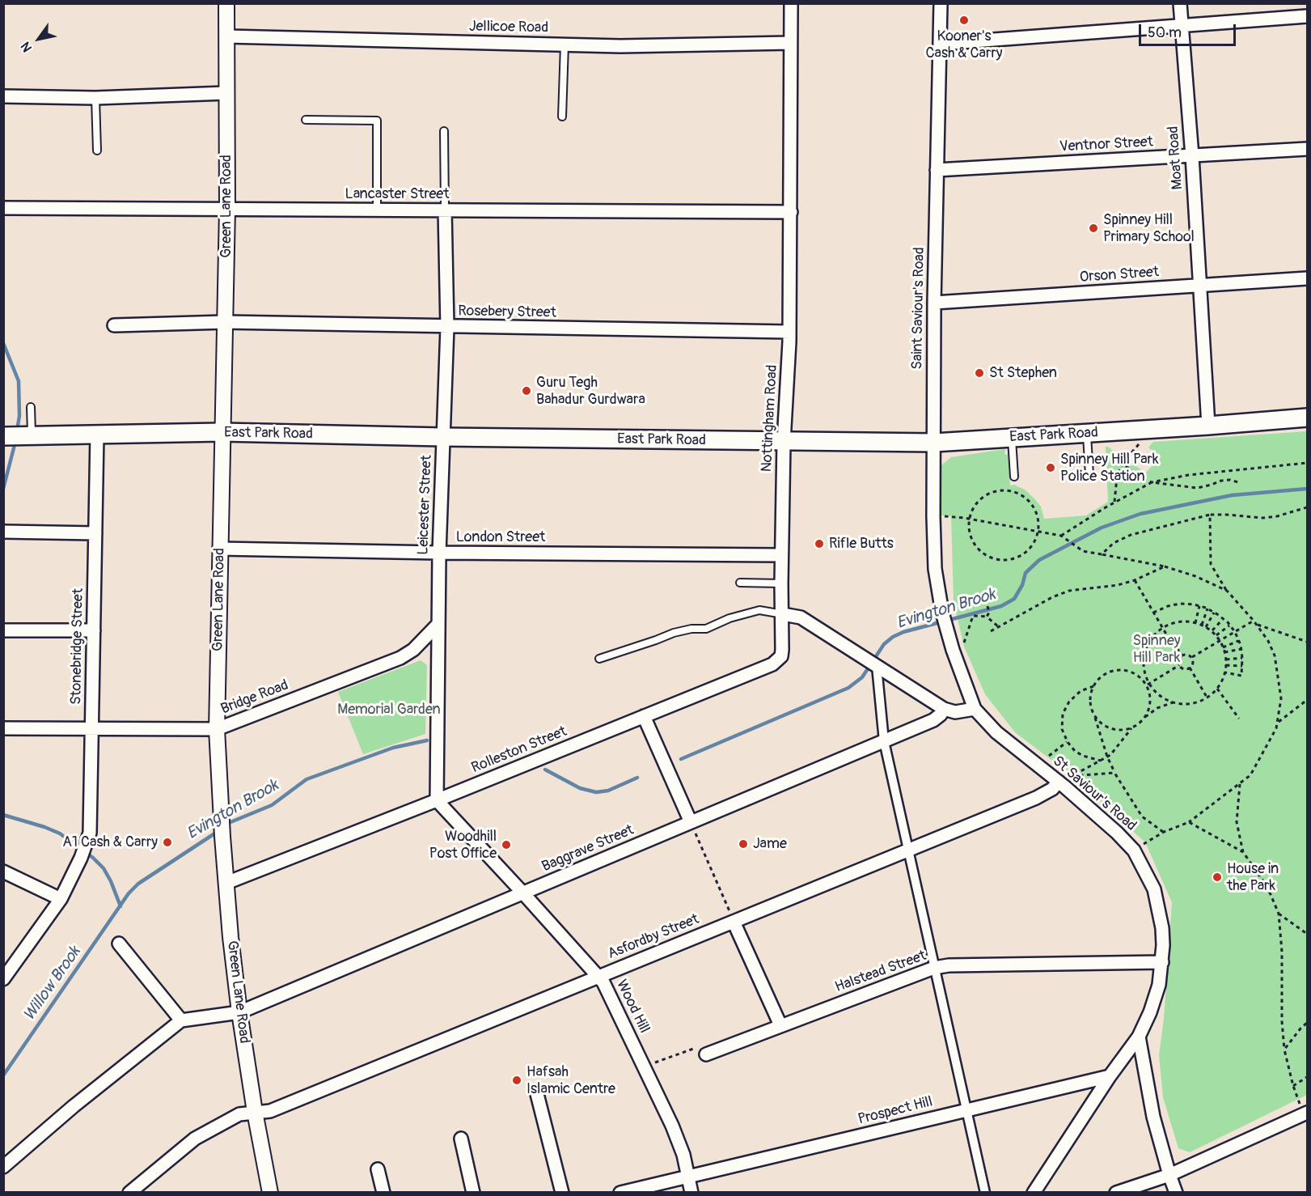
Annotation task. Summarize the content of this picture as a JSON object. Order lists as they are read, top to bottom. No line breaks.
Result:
{"streets":{"main road":["East Park Road"],"street":["Jellicoe Road","Ventnor Street","Moat Road","Lancaster Street","Green Lane Road","Orson Street","Saint Saviour's Road","Rosebery Street","Nottingham Road","Leicester Street","London Street","Stonebridge Street","Bridge Road","Rolleston Street","St Saviour's Road","Baggrave Street","Asfordby Street","Halstead Street","Wood Hill","Prospect Hill"]},"crossings":[["Jellicoe Road","Green Lane Road"],["Jellicoe Road","Nottingham Road"],["Ventnor Street","Moat Road"],["Ventnor Street","Saint Saviour's Road"],["Moat Road","Orson Street"],["Moat Road","East Park Road"],["Lancaster Street","Green Lane Road"],["Lancaster Street","Nottingham Road"],["Lancaster Street","Leicester Street"],["Green Lane Road","Rosebery Street"],["Green Lane Road","East Park Road"],["Green Lane Road","London Street"],["Green Lane Road","Bridge Road"],["Green Lane Road","Rolleston Street"],["Green Lane Road","Baggrave Street"],["Green Lane Road","Asfordby Street"],["Orson Street","Saint Saviour's Road"],["Saint Saviour's Road","East Park Road"],["Saint Saviour's Road","St Saviour's Road"],["Rosebery Street","Nottingham Road"],["Rosebery Street","Leicester Street"],["Nottingham Road","East Park Road"],["Nottingham Road","London Street"],["Nottingham Road","Rolleston Street"],["East Park Road","Leicester Street"],["East Park Road","Stonebridge Street"],["Leicester Street","London Street"],["Leicester Street","Bridge Road"],["Leicester Street","Rolleston Street"],["Leicester Street","Wood Hill"],["Stonebridge Street","Bridge Road"],["Rolleston Street","Wood Hill"],["St Saviour's Road","Asfordby Street"],["St Saviour's Road","Halstead Street"],["St Saviour's Road","Prospect Hill"],["Baggrave Street","Wood Hill"],["Asfordby Street","Wood Hill"],["Wood Hill","Prospect Hill"]],"water":["Evington Brook","Willow Brook"],"parks":["Spinney Hill Park","Memorial Garden"],"places":["Kooner's Cash & Carry","Spinney Hill Primary School","St Stephen","Guru Tegh Bahadur Gurdwara","Spinney Hill Park Police Station","Rifle Butts","A1 Cash & Carry","Jame","Woodhill Post Office","House in the Park","Hafsah Islamic Centre"],"scale_bar":"50 m","north":"bottom left"}
